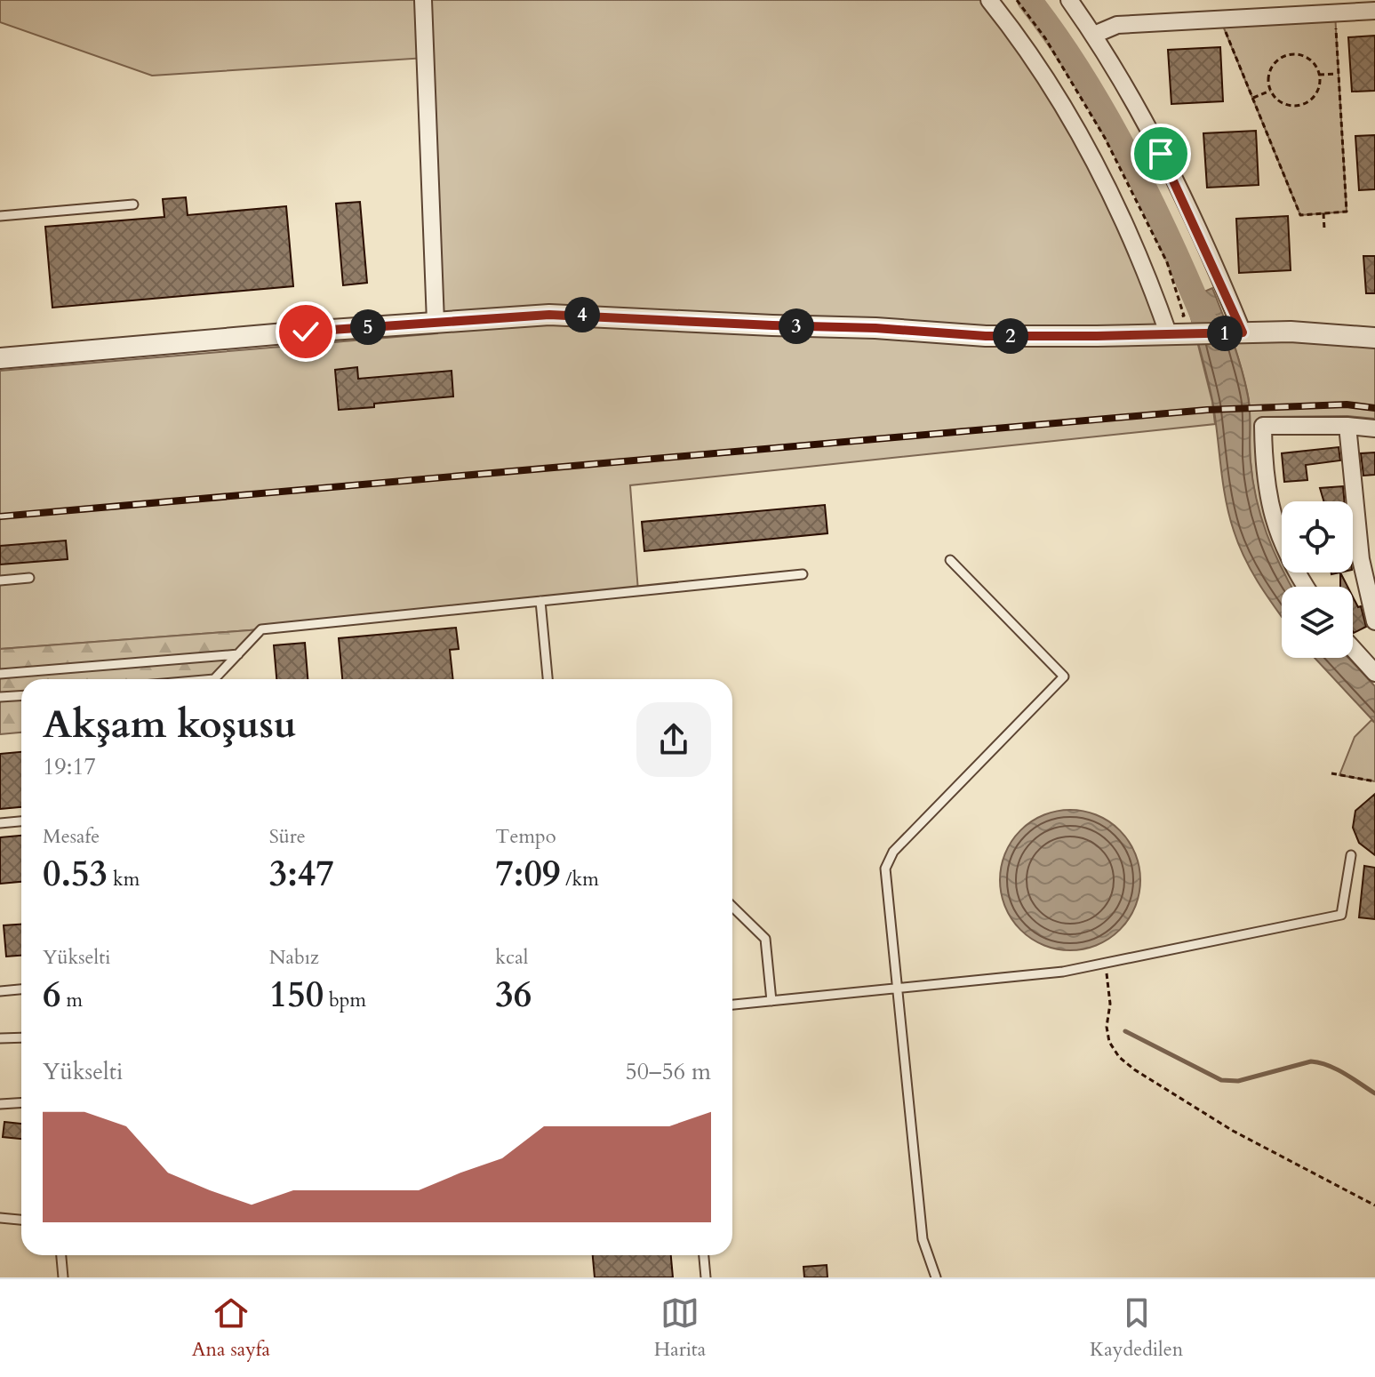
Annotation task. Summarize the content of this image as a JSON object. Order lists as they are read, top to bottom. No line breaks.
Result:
{"page":{"pins":["4","3","5","1","2"],"heading":["Akşam koşusu","19:17"],"stats":[["Mesafe","0.53 km"],["Süre","3:47"],["Tempo","7:09 /km"],["Yükselti","6 m"],["Nabız","150 bpm"],["kcal","36"]],"chart":["Yükselti","50–56 m"],"tabs":["Ana sayfa","Harita","Kaydedilen"]}}
